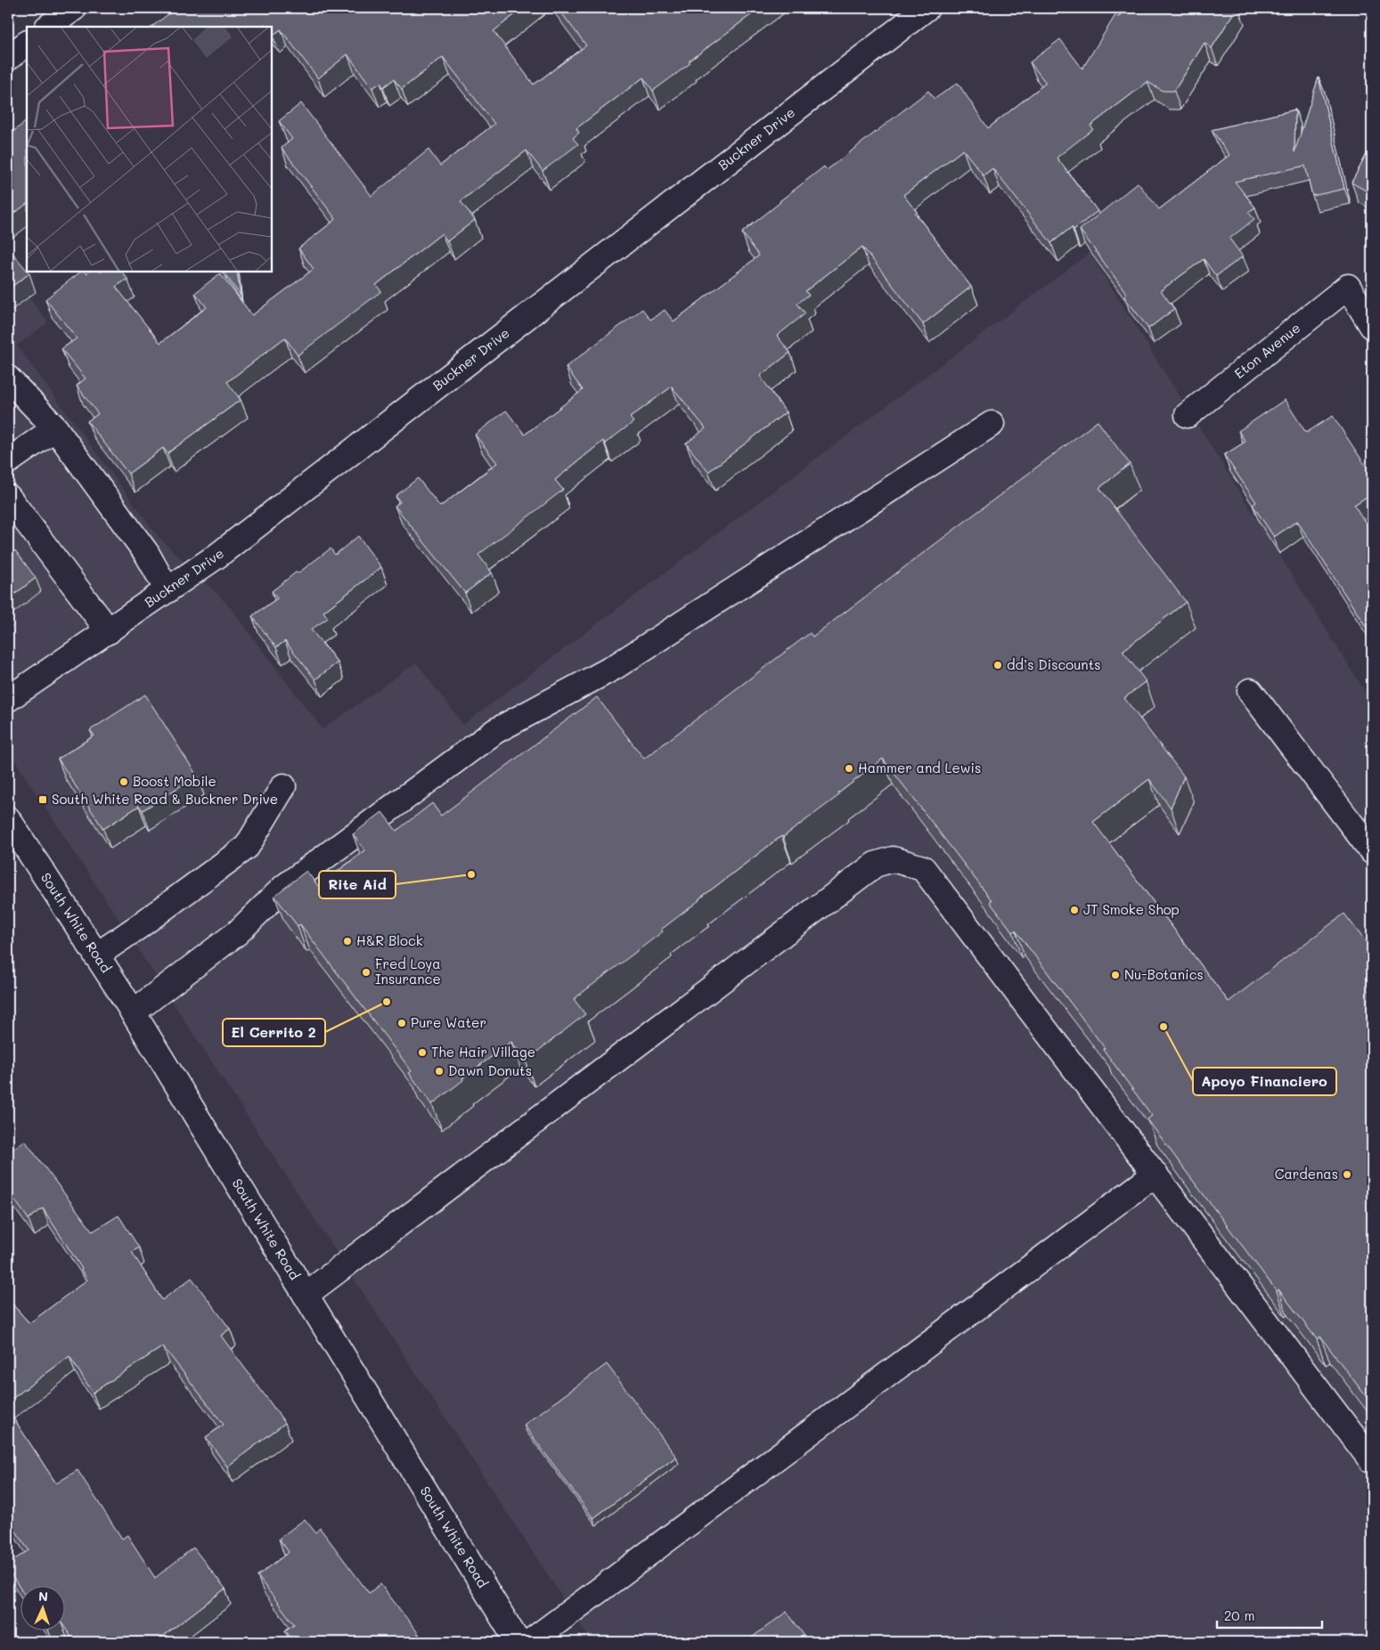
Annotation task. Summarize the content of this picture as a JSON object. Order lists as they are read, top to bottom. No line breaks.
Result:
{"streets":{"street":["Buckner Drive","Eton Avenue","South White Road"]},"places":{"other":["dd’s Discounts","Hammer and Lewis","Boost Mobile","Rite Aid","JT Smoke Shop","H&R Block","Fred Loya Insurance","Nu-Botanics","El Cerrito 2","Pure Water","Apoyo Financiero","The Hair Village","Dawn Donuts","Cardenas"],"transit":["South White Road & Buckner Drive"]},"scale_bar":"20 m","north":"top"}
